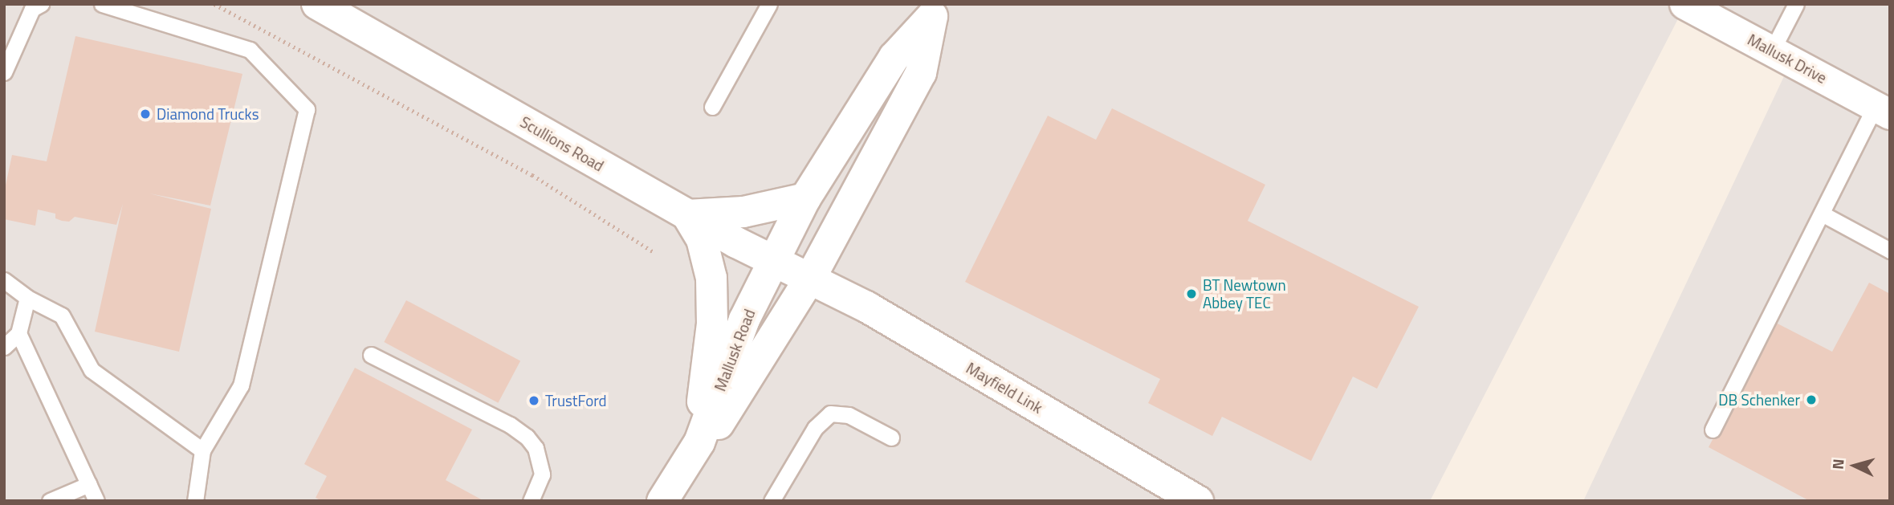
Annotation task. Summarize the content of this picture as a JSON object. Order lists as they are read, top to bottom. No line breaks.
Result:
{"streets":{"main road":["Scullions Road","Mallusk Road","Mayfield Link"],"street":["Mallusk Drive"]},"crossings":[["Scullions Road","Mallusk Road"],["Scullions Road","Mayfield Link"]],"places":["Diamond Trucks","BT Newtown Abbey TEC","DB Schenker","TrustFord"],"north":"left"}
